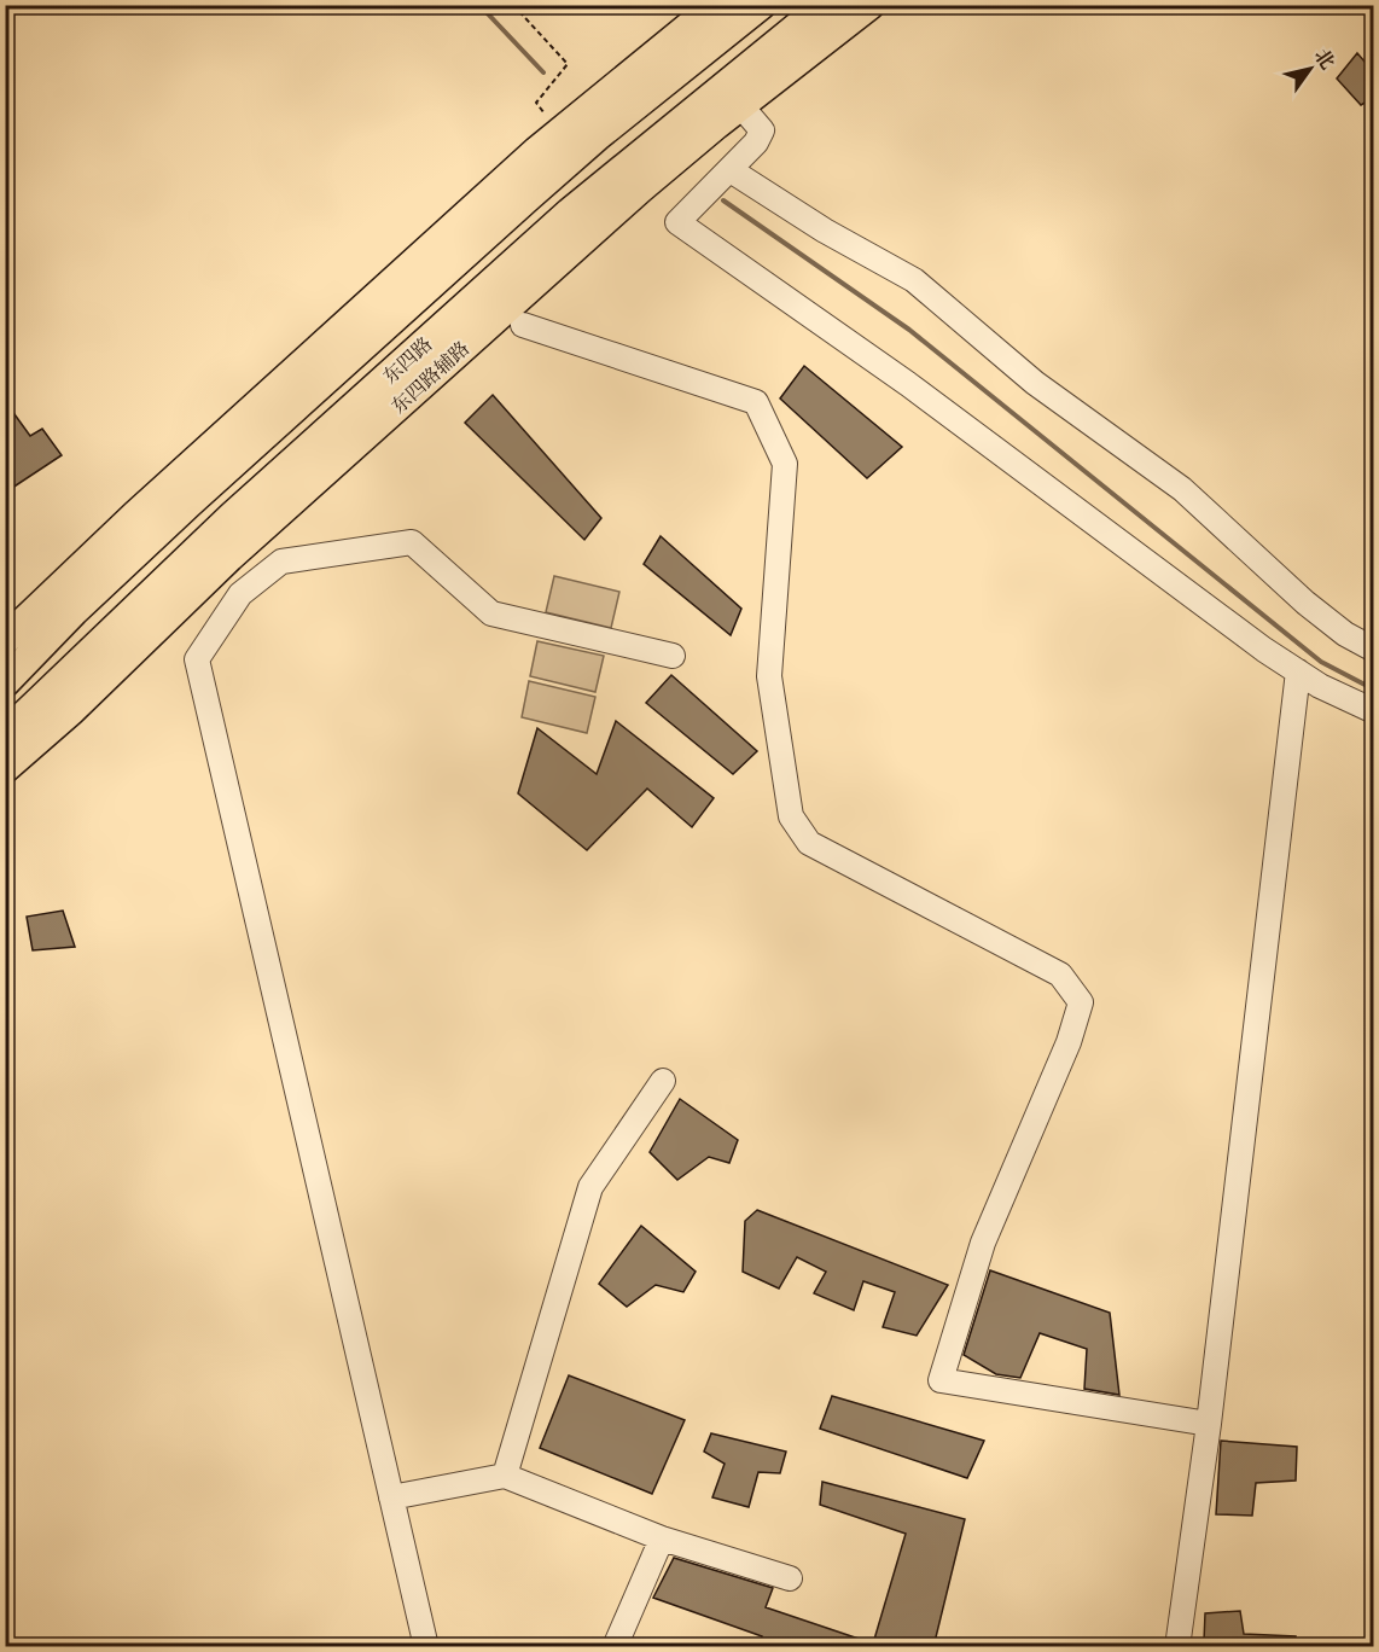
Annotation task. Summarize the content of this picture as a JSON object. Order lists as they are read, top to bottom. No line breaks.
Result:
{"streets":{"main road":["东四路","东四路辅路"]},"north":"top right"}
